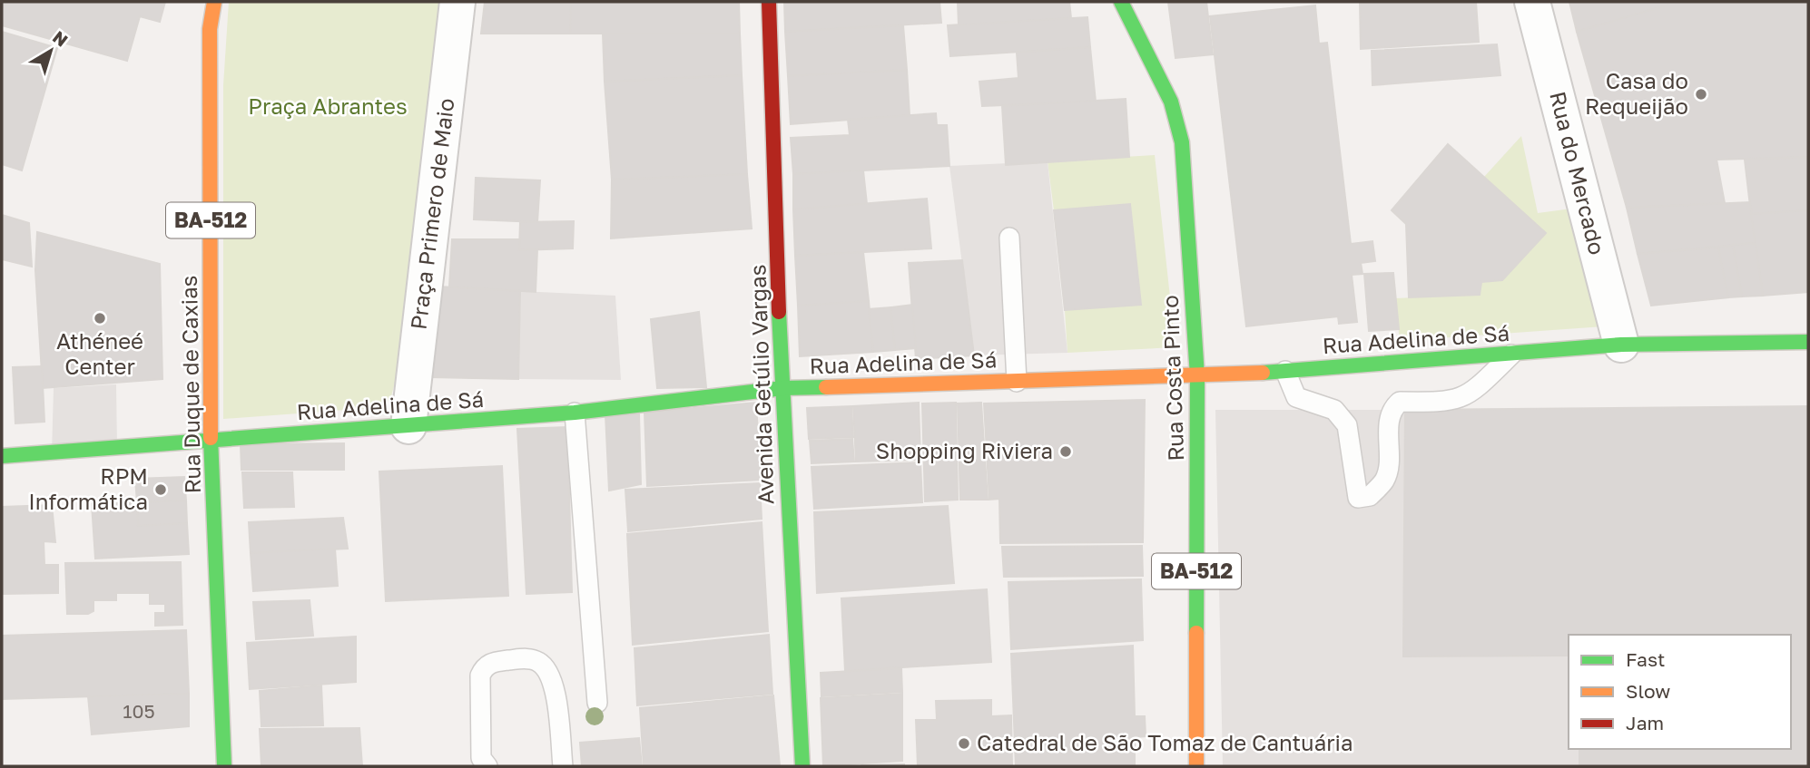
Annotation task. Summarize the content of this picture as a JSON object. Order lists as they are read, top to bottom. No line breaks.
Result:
{"streets":{"street":["Rua do Mercado","Praça Primero de Maio","BA-512","Rua Adelina de Sá","Rua Costa Pinto","Rua Duque de Caxias","Avenida Getúlio Vargas"]},"crossings":[["Rua do Mercado","Rua Adelina de Sá"],["Praça Primero de Maio","Rua Adelina de Sá"],["Rua Adelina de Sá","Rua Costa Pinto"],["Rua Adelina de Sá","Rua Duque de Caxias"],["Rua Adelina de Sá","Avenida Getúlio Vargas"]],"parks":["Praça Abrantes"],"places":["Casa do Requeijão","Athéneé Center","Shopping Riviera","RPM Informática","Catedral de São Tomaz de Cantuária"],"house_numbers":["105"],"legend":["Fast","Slow","Jam"],"north":"top right"}
